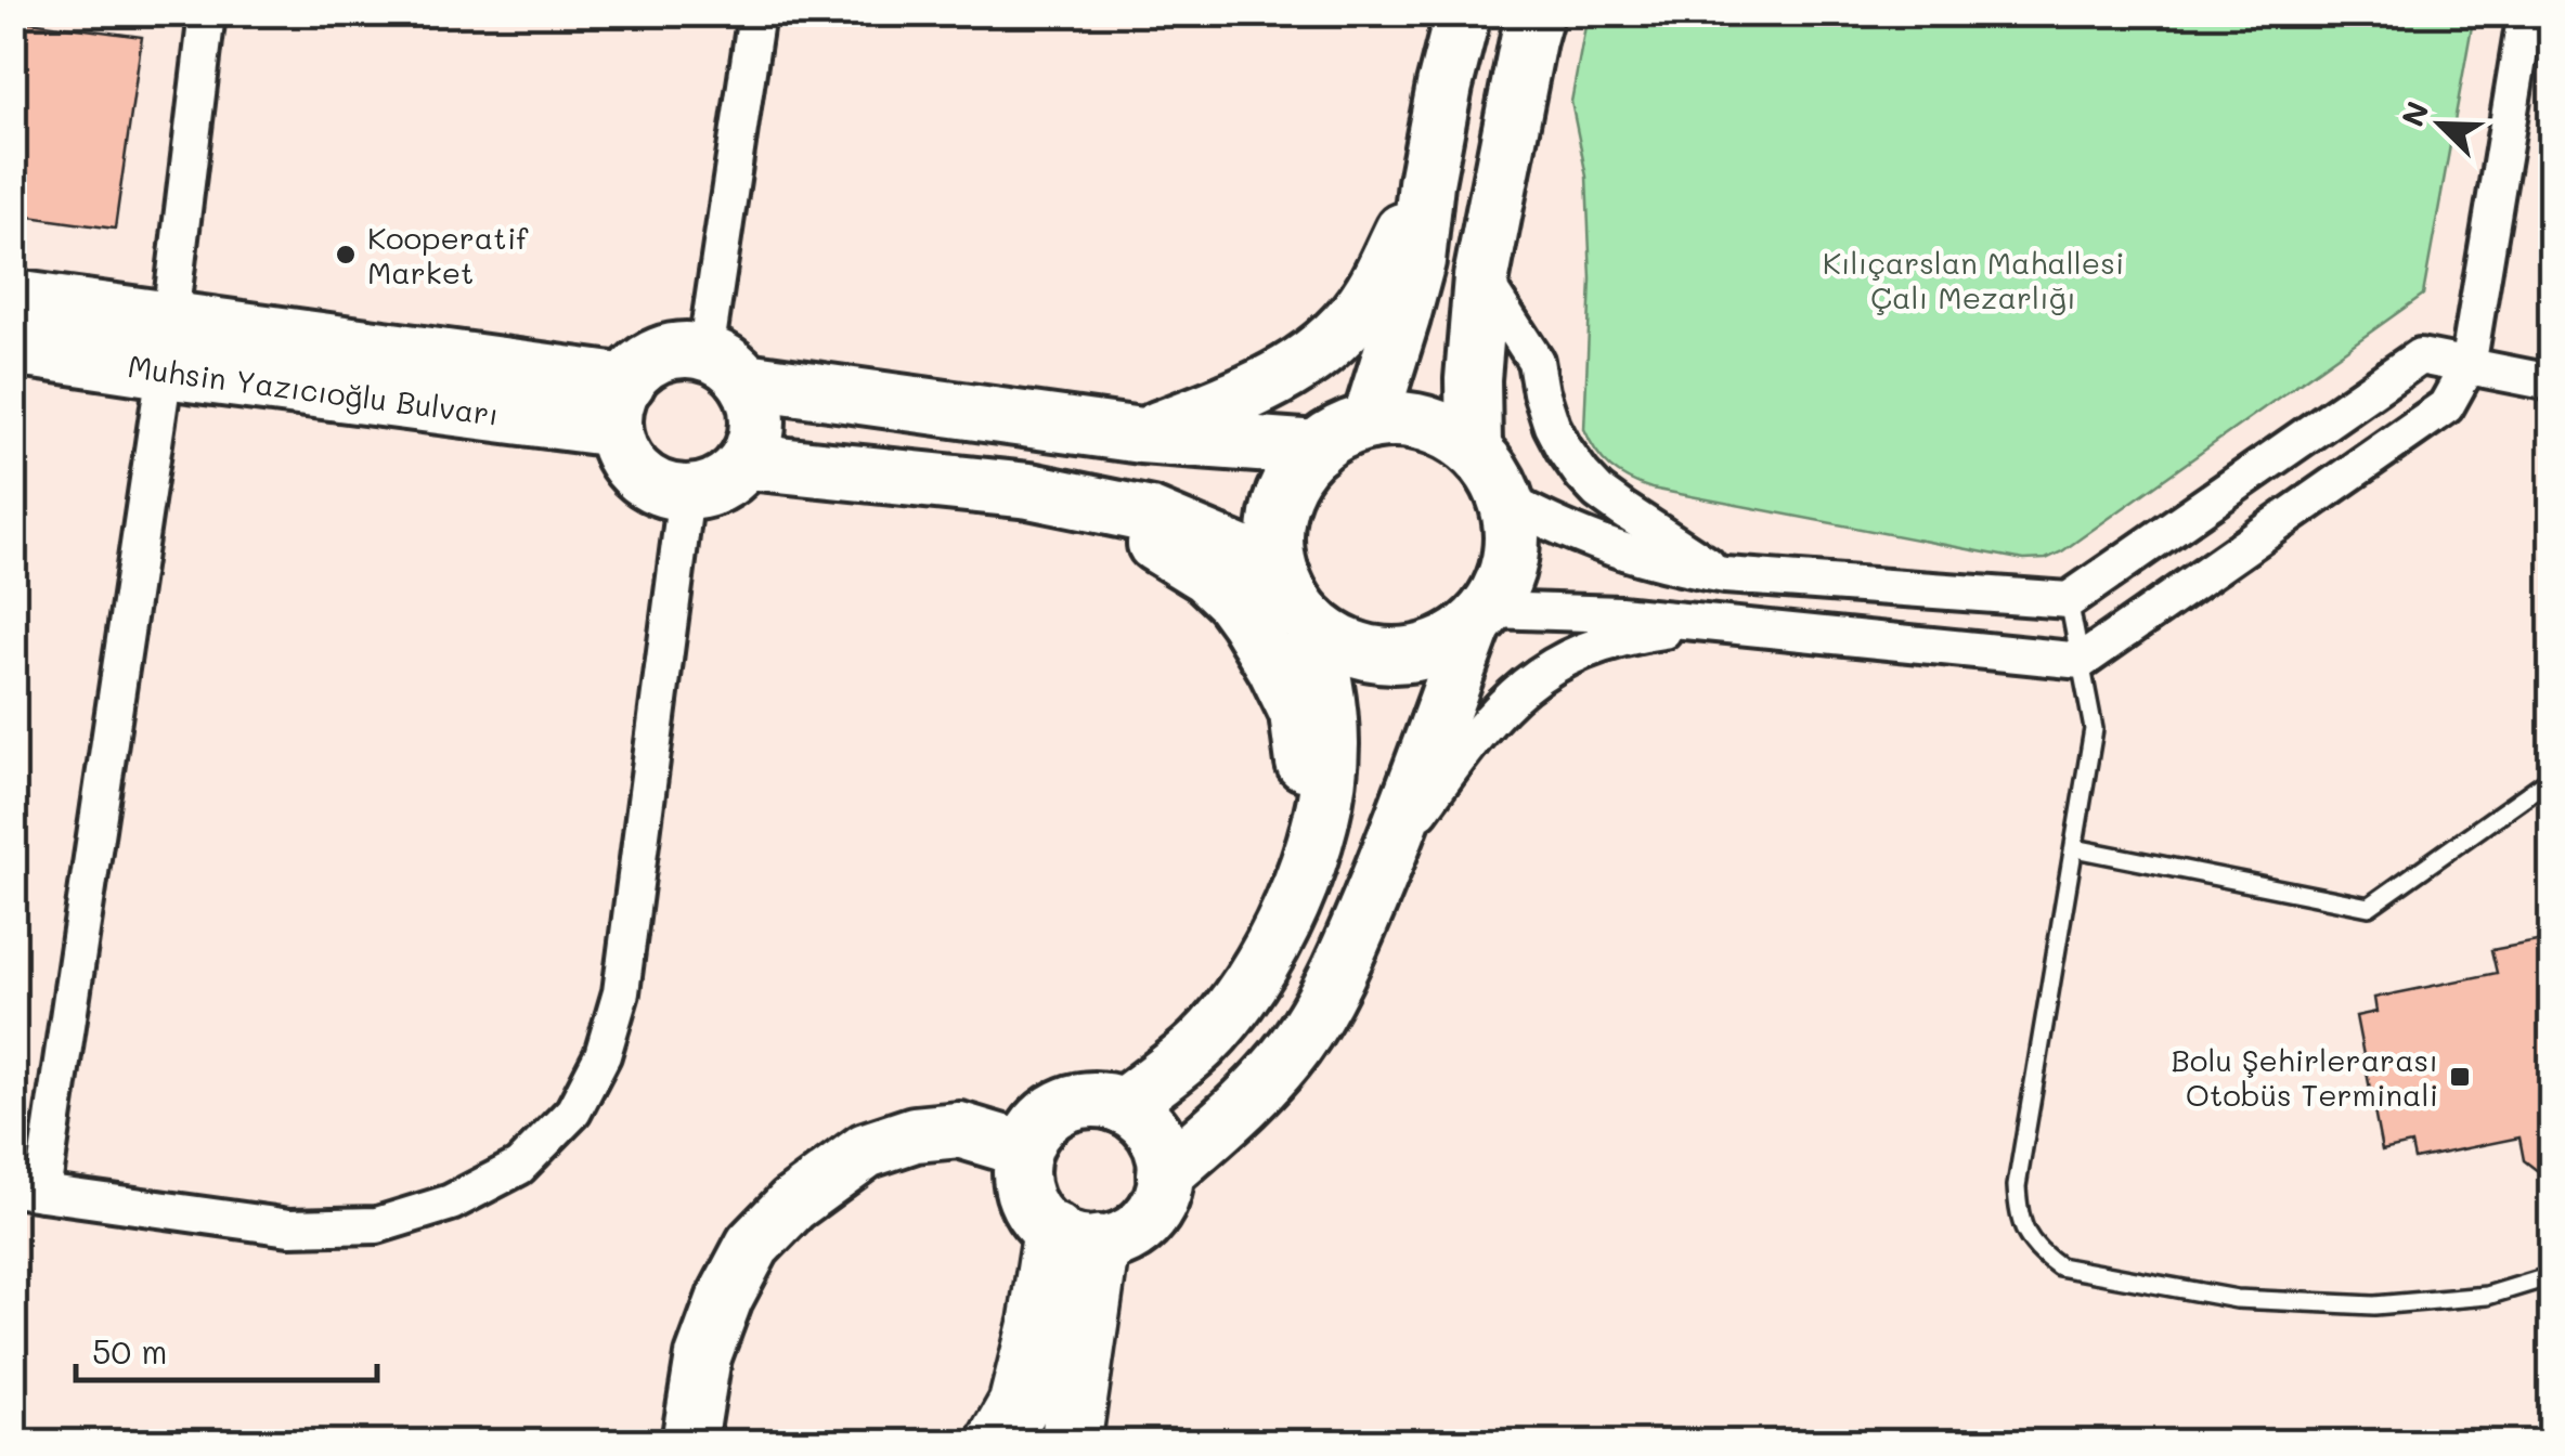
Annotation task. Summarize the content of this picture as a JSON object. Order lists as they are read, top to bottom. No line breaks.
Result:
{"streets":{"main road":["Muhsin Yazıcıoğlu Bulvarı"]},"parks":["Kılıçarslan Mahallesi Çalı Mezarlığı"],"places":{"other":["Kooperatif Market"],"transit":["Bolu Şehirlerarası Otobüs Terminali"]},"scale_bar":"50 m","north":"top left"}
